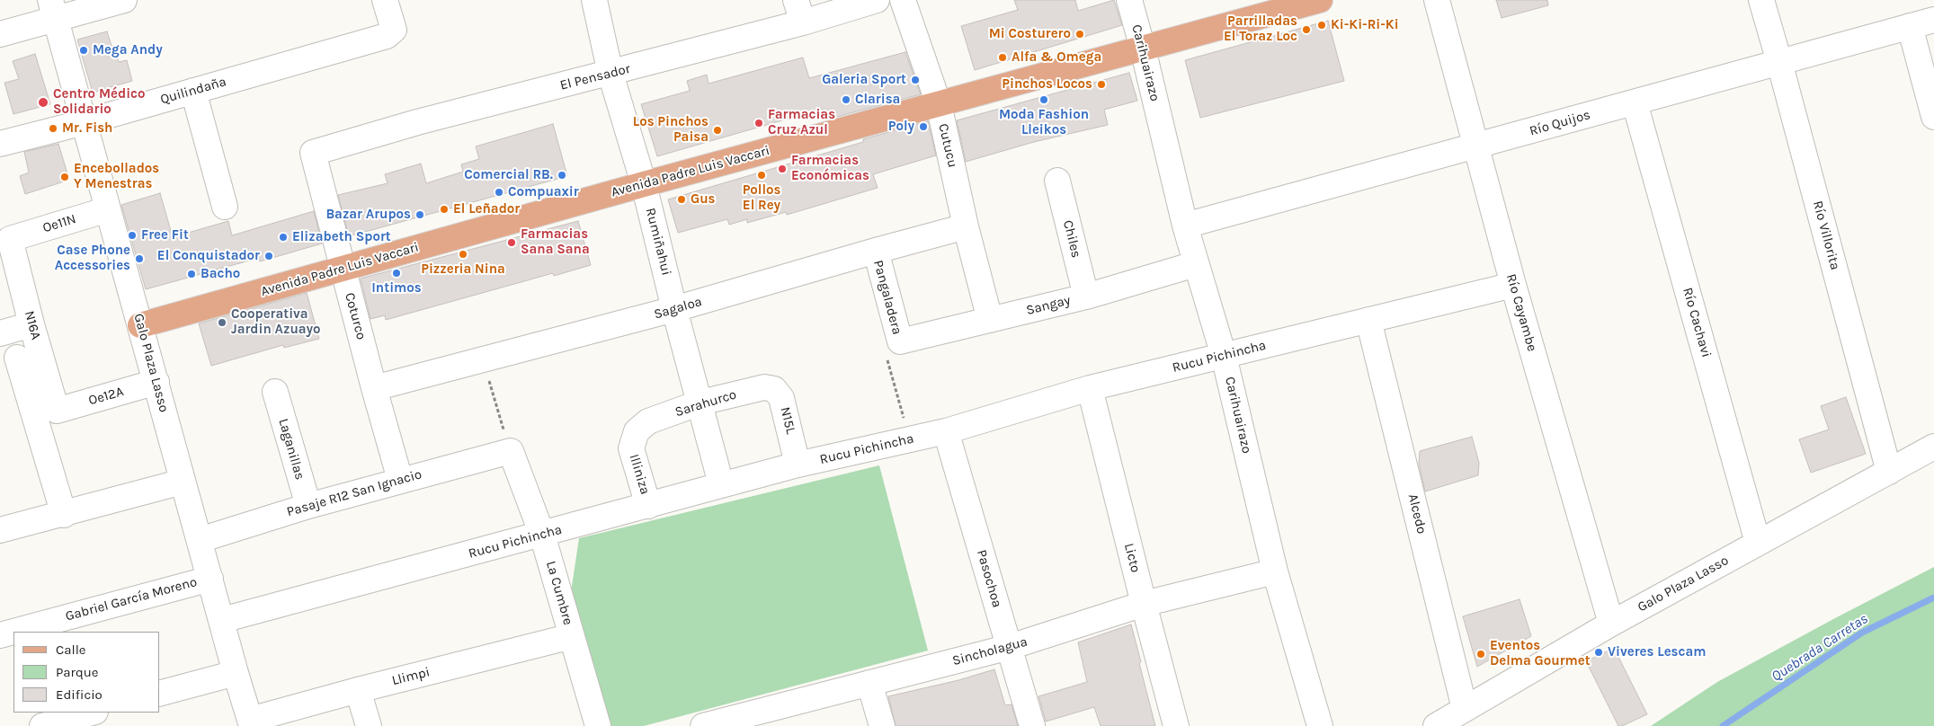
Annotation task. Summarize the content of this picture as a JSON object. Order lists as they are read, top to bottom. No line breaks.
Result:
{"streets":{"main road":["Avenida Padre Luis Vaccari"],"street":["Carihuairazo","El Pensador","Quilindaña","Río Quijos","Cutucu","Oe11N","Río Villorita","Chiles","Rumiñahui","Pangaladera","Sangay","Sagaloa","Río Cayambe","Coturco","Río Cachavi","N16A","Rucu Pichincha","Galo Plaza Lasso","Oe12A","Sarahurco","N15L","Laganillas","Illiniza","Pasaje R12 San Ignacio","Alcedo","Licto","Pasochoa","La Cumbre","Gabriel García Moreno","Sincholagua","Llimpi"]},"crossings":[["Carihuairazo","Río Quijos"],["Carihuairazo","Avenida Padre Luis Vaccari"],["Carihuairazo","Sangay"],["Carihuairazo","Rucu Pichincha"],["Carihuairazo","Sincholagua"],["El Pensador","Rumiñahui"],["El Pensador","Coturco"],["Quilindaña","Galo Plaza Lasso"],["Río Quijos","Río Villorita"],["Río Quijos","Río Cayambe"],["Río Quijos","Río Cachavi"],["Cutucu","Avenida Padre Luis Vaccari"],["Cutucu","Sangay"],["Cutucu","Sagaloa"],["Avenida Padre Luis Vaccari","Rumiñahui"],["Avenida Padre Luis Vaccari","Coturco"],["Avenida Padre Luis Vaccari","Galo Plaza Lasso"],["Oe11N","N16A"],["Oe11N","Galo Plaza Lasso"],["Río Villorita","Galo Plaza Lasso"],["Chiles","Sangay"],["Rumiñahui","Sagaloa"],["Rumiñahui","Rucu Pichincha"],["Rumiñahui","Sarahurco"],["Pangaladera","Sangay"],["Pangaladera","Sagaloa"],["Pangaladera","Rucu Pichincha"],["Sagaloa","Coturco"],["Río Cayambe","Rucu Pichincha"],["Río Cayambe","Galo Plaza Lasso"],["Coturco","Pasaje R12 San Ignacio"],["Río Cachavi","Galo Plaza Lasso"],["N16A","Oe12A"],["Rucu Pichincha","Galo Plaza Lasso"],["Rucu Pichincha","N15L"],["Rucu Pichincha","Illiniza"],["Rucu Pichincha","Alcedo"],["Rucu Pichincha","Licto"],["Rucu Pichincha","Pasochoa"],["Rucu Pichincha","La Cumbre"],["Galo Plaza Lasso","Oe12A"],["Galo Plaza Lasso","Pasaje R12 San Ignacio"],["Galo Plaza Lasso","Alcedo"],["Galo Plaza Lasso","Gabriel García Moreno"],["Galo Plaza Lasso","Llimpi"],["Sarahurco","N15L"],["Sarahurco","Illiniza"],["Laganillas","Pasaje R12 San Ignacio"],["Pasaje R12 San Ignacio","La Cumbre"],["Licto","Sincholagua"],["Pasochoa","Sincholagua"],["La Cumbre","Llimpi"]],"water":["Quebrada Carretas"],"places":["Ki-Ki-Ri-Ki","Parrilladas El Toraz Loc","Mi Costurero","Mega Andy","Alfa & Omega","Galeria Sport","Pinchos Locos","Clarisa","Moda Fashion Lleikos","Centro Médico Solidario","Farmacias Cruz Azul","Poly","Mr. Fish","Los Pinchos Paisa","Farmacias Económicas","Comercial RB.","Pollos El Rey","Encebollados Y Menestras","Compuaxir","Gus","El Leñador","Bazar Arupos","Free Fit","Elizabeth Sport","Farmacias Sana Sana","Pizzeria Nina","El Conquistador","Case Phone Accessories","Intimos","Bacho","Cooperativa Jardin Azuayo","Viveres Lescam","Eventos Delma Gourmet"],"legend":["Calle","Parque","Edificio"]}
